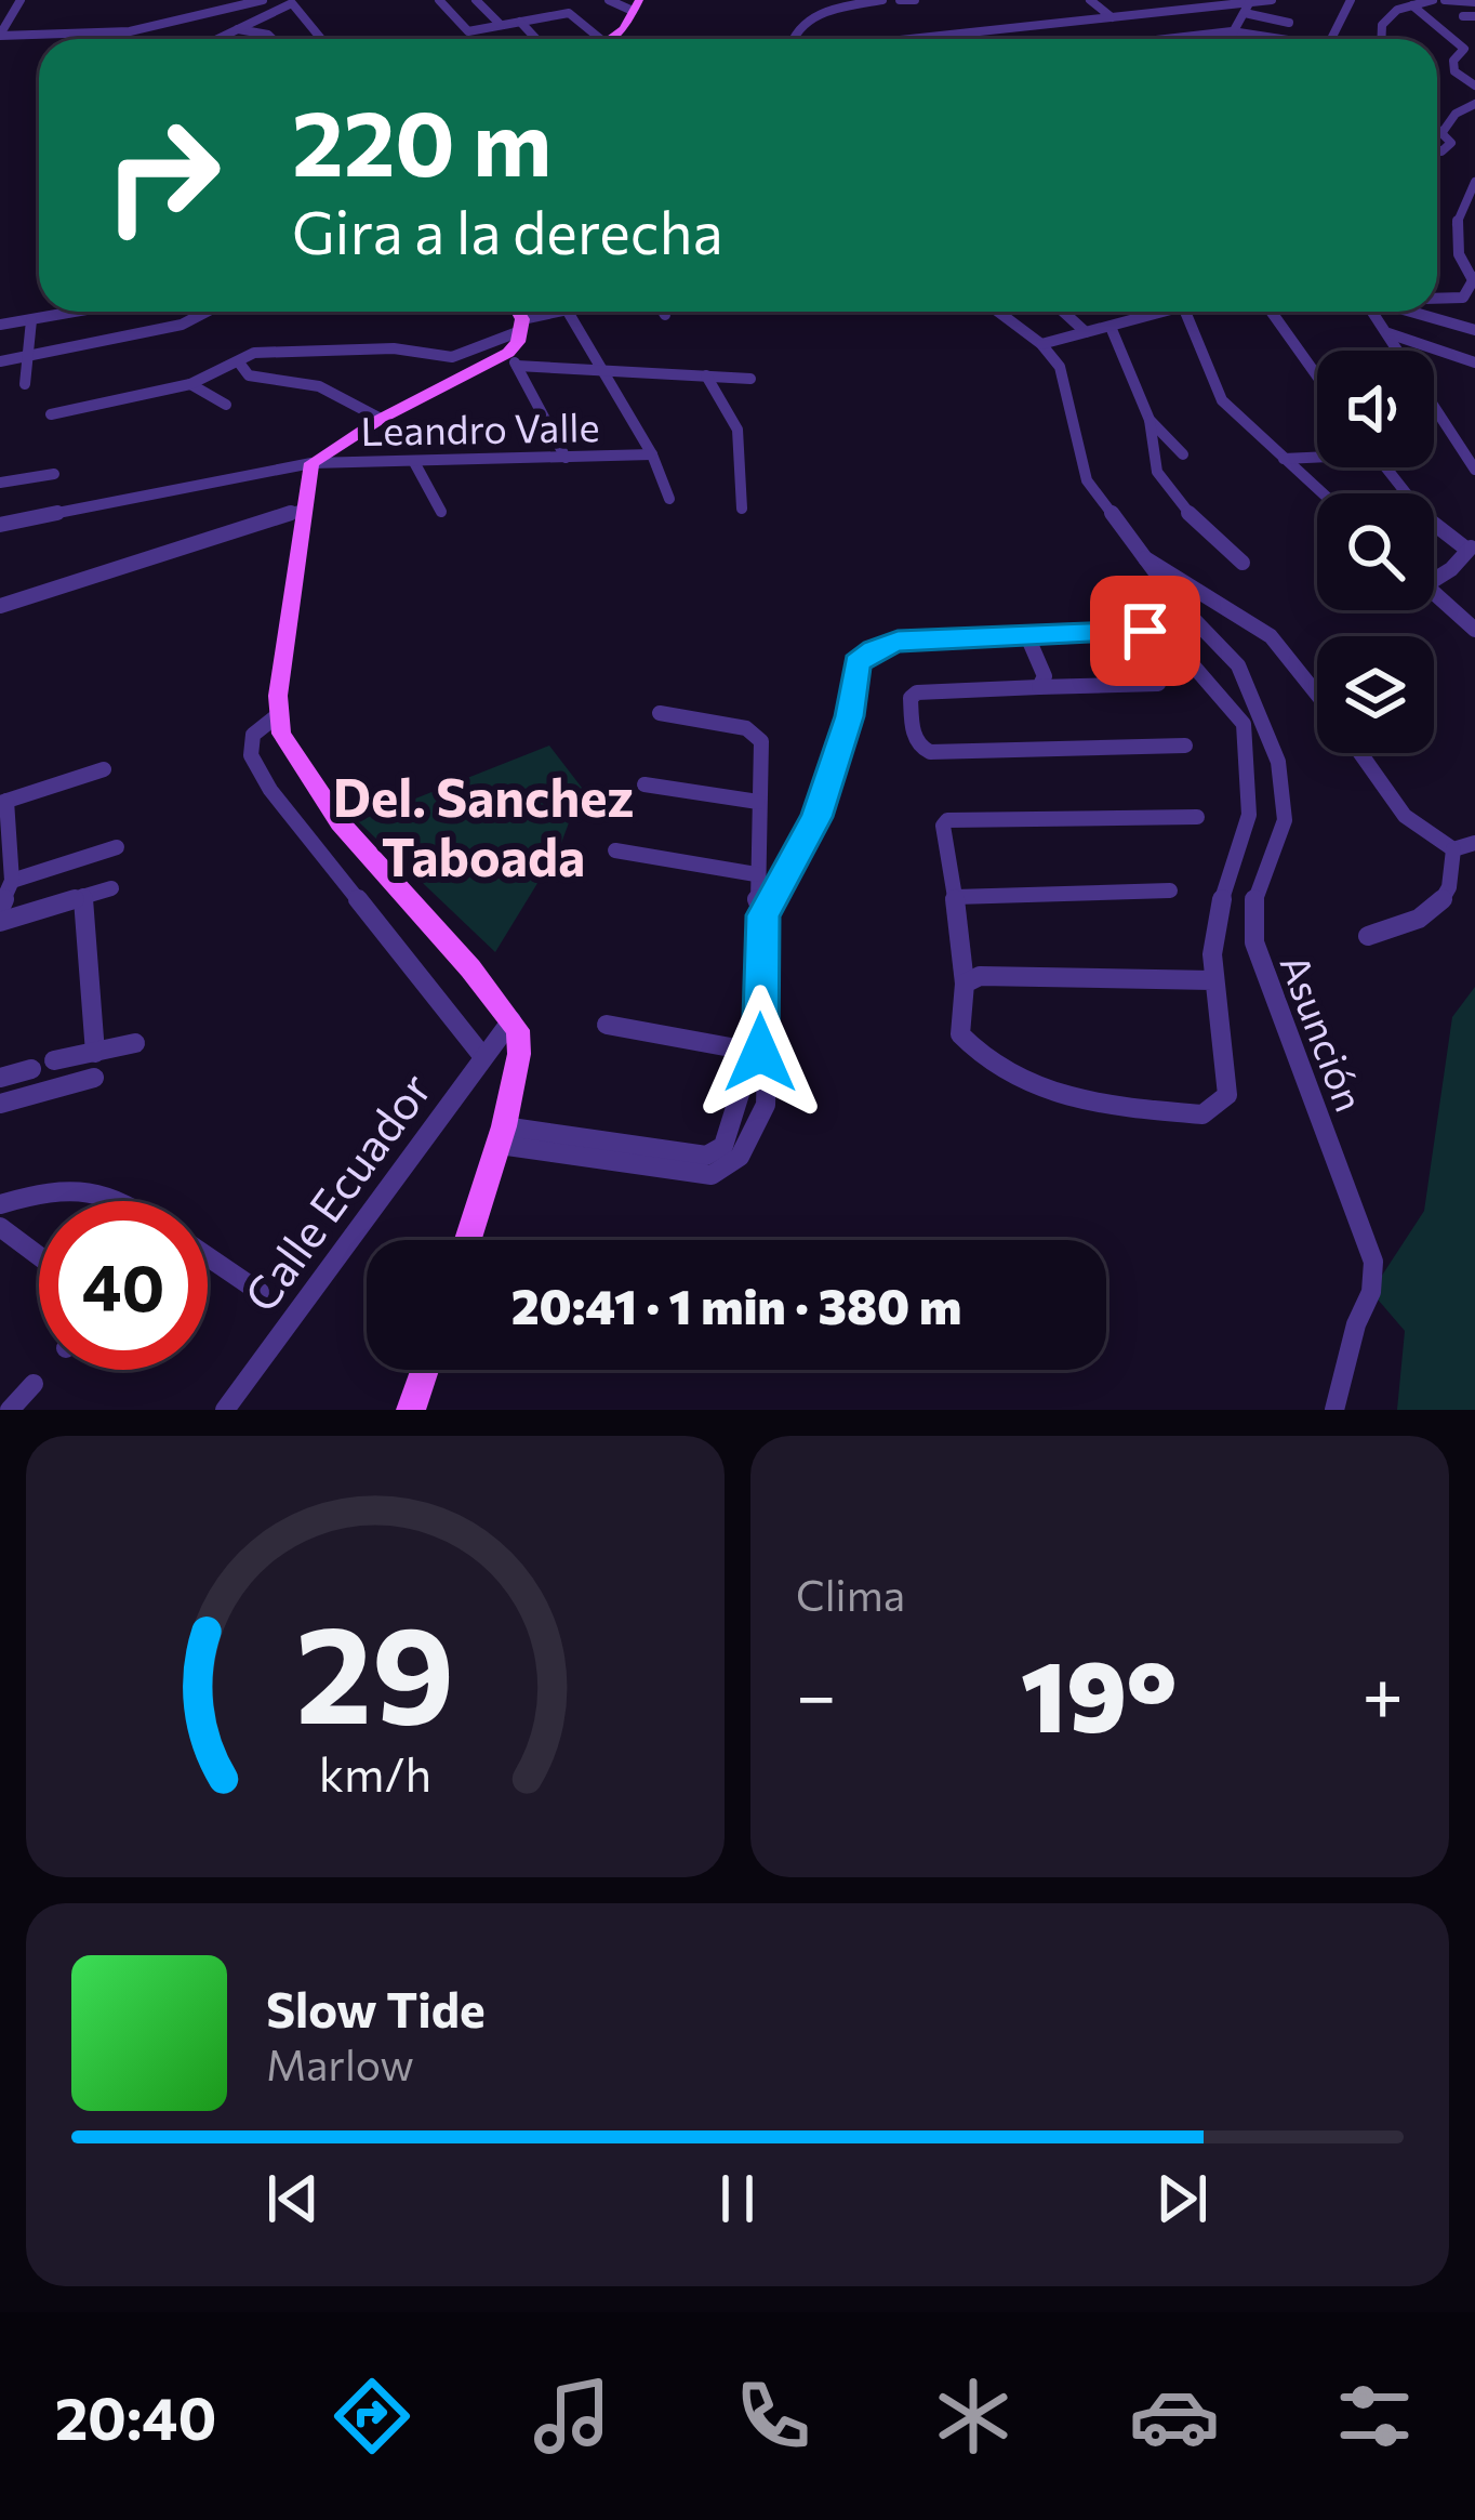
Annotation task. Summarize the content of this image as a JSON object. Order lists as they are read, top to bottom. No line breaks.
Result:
{"streets":{"street":["Leandro Valle","Asunción","Calle Ecuador"]},"districts":["Del. Sanchez Taboada"],"page":{"turn":["220 m","Gira a la derecha"],"limit":"40","trip":"20:41 · 1 min · 380 m","tile":"Clima","heat":["−","19°","+"],"song":["Slow Tide","Marlow"],"tabs":"20:40","gauge":["29","km/h"]}}
